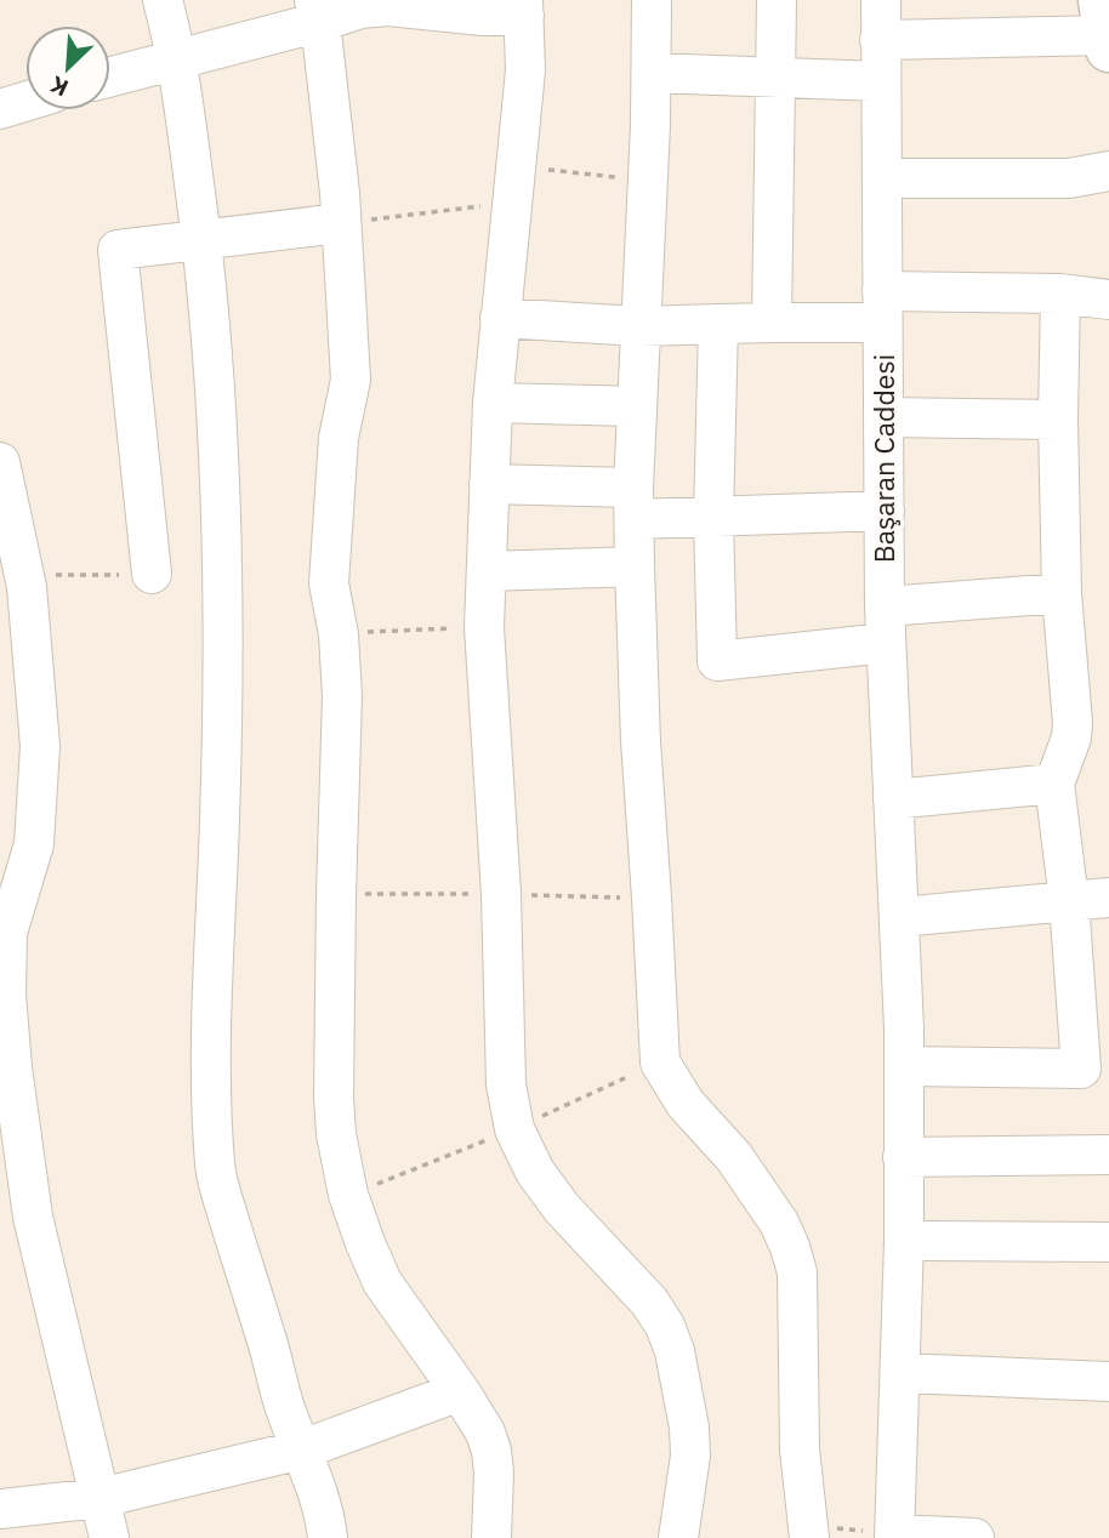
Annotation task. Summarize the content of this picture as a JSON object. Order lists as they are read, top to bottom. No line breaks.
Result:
{"streets":{"street":["Başaran Caddesi"]},"north":"bottom left"}
